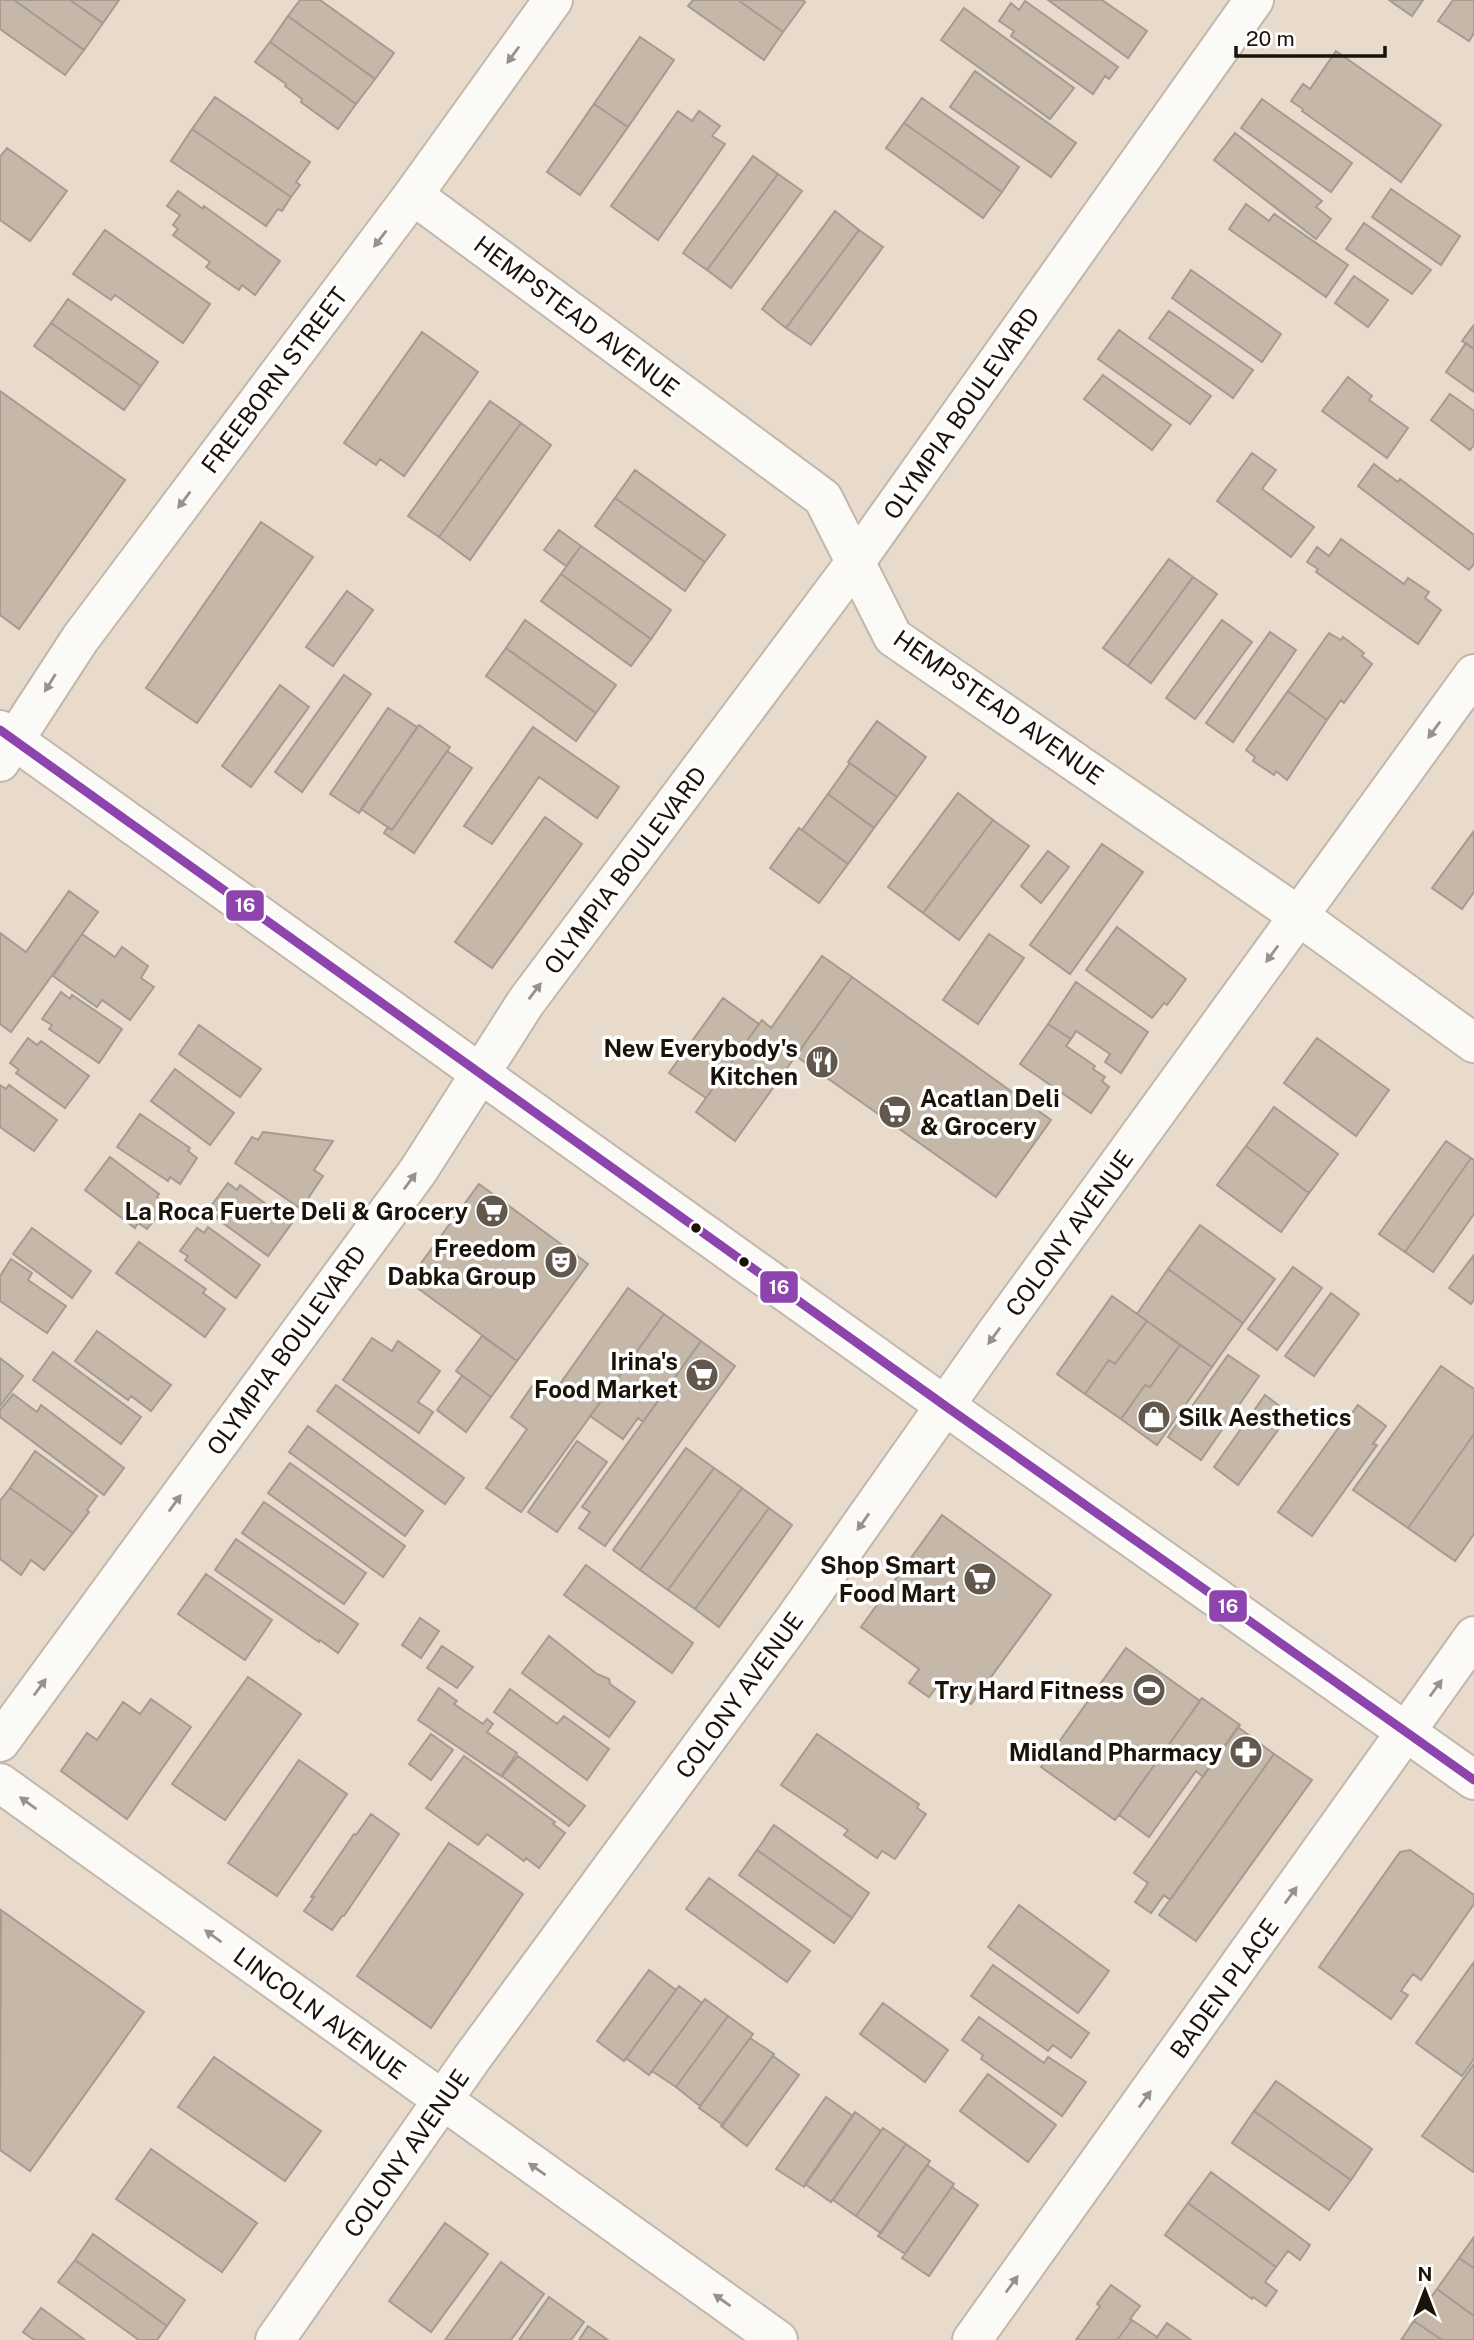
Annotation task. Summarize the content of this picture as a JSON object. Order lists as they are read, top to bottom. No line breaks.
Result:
{"streets":{"street":["HEMPSTEAD AVENUE","FREEBORN STREET","OLYMPIA BOULEVARD","COLONY AVENUE","BADEN PLACE","LINCOLN AVENUE"]},"crossings":[["HEMPSTEAD AVENUE","FREEBORN STREET"],["HEMPSTEAD AVENUE","OLYMPIA BOULEVARD"],["HEMPSTEAD AVENUE","COLONY AVENUE"],["COLONY AVENUE","LINCOLN AVENUE"]],"one_way":["FREEBORN STREET","OLYMPIA BOULEVARD","COLONY AVENUE","BADEN PLACE","LINCOLN AVENUE"],"places":{"restaurant":["New Everybody's Kitchen"],"supermarket":["Acatlan Deli & Grocery","La Roca Fuerte Deli & Grocery","Irina's Food Market","Shop Smart Food Mart"],"theatre":["Freedom Dabka Group"],"shop":["Silk Aesthetics"],"sports":["Try Hard Fitness"],"pharmacy":["Midland Pharmacy"]},"lines":["transit line 16"],"scale_bar":"20 m","north":"top"}
